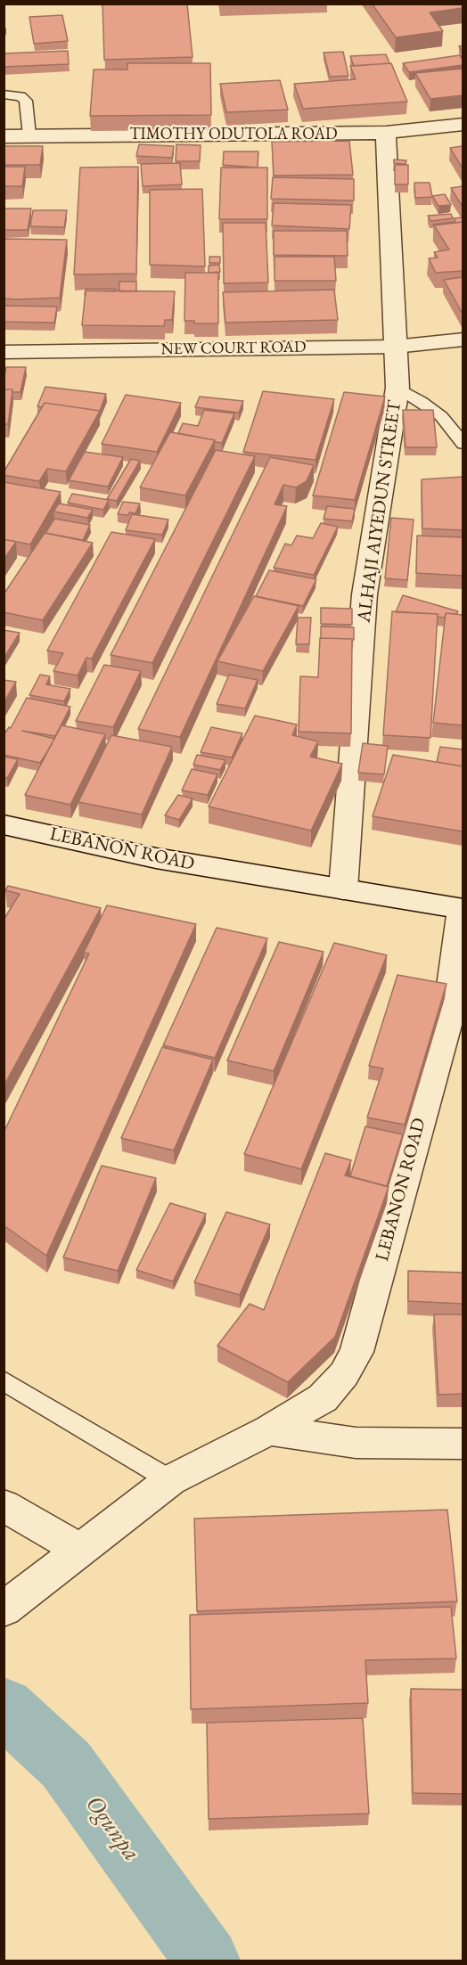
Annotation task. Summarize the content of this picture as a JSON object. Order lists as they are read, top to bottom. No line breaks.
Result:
{"streets":{"street":["TIMOTHY ODUTOLA ROAD","NEW COURT ROAD","ALHAJI AIYEDUN STREET","LEBANON ROAD"]},"crossings":[["TIMOTHY ODUTOLA ROAD","ALHAJI AIYEDUN STREET"],["NEW COURT ROAD","ALHAJI AIYEDUN STREET"],["ALHAJI AIYEDUN STREET","LEBANON ROAD"]],"water":["Ogunpa"]}
